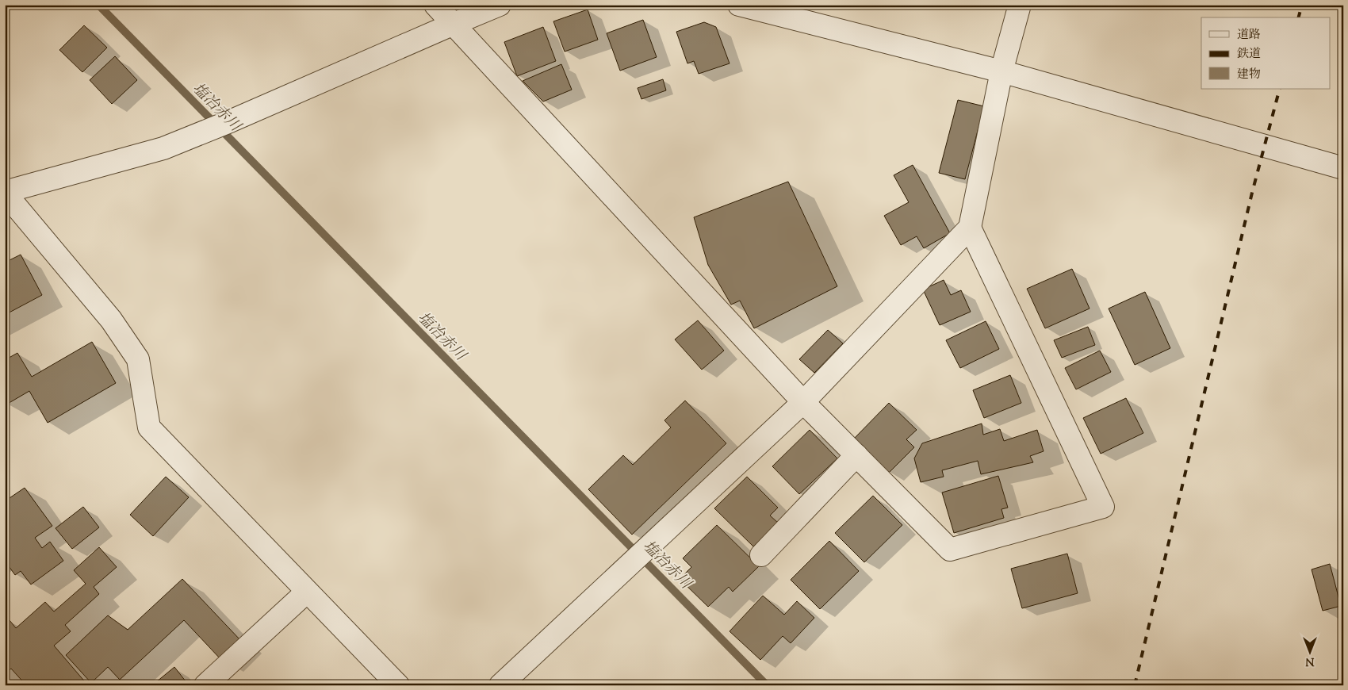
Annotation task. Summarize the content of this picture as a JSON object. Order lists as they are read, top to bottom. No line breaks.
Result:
{"water":["塩冶赤川"],"legend":["道路","鉄道","建物"],"north":"bottom"}
